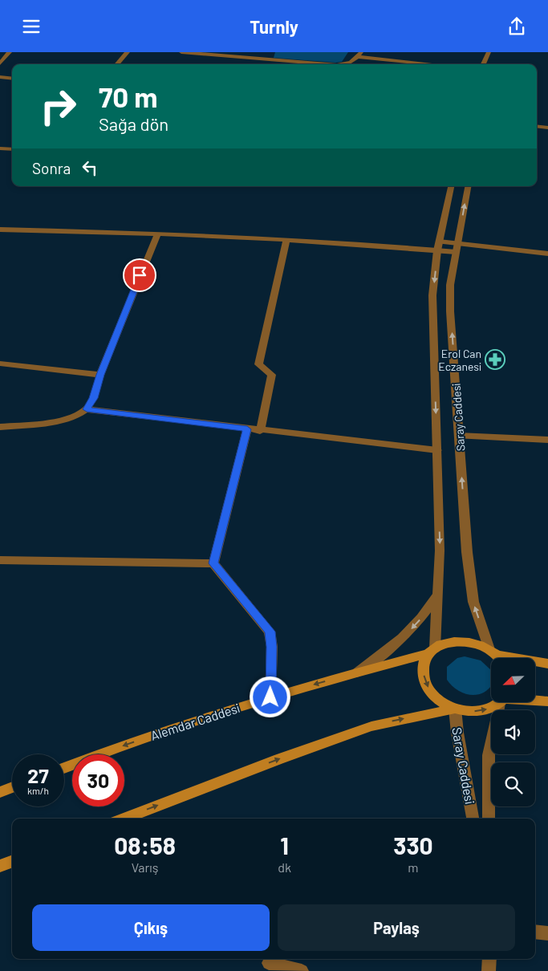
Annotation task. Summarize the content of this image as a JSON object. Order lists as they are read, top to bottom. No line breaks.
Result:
{"streets":{"main road":["Alemdar Caddesi"],"street":["Saray Caddesi"]},"crossings":[["Saray Caddesi","Alemdar Caddesi"]],"places":{"pharmacy":["Erol Can Eczanesi"]},"north":"bottom left","page":{"header":"Turnly","turn":["70 m","Sağa dön"],"then":"Sonra","speed":"27 km/h","limit":"30","eta":["08:58","Varış","1","dk","330","m"],"buttons":["Çıkış","Paylaş"]}}
